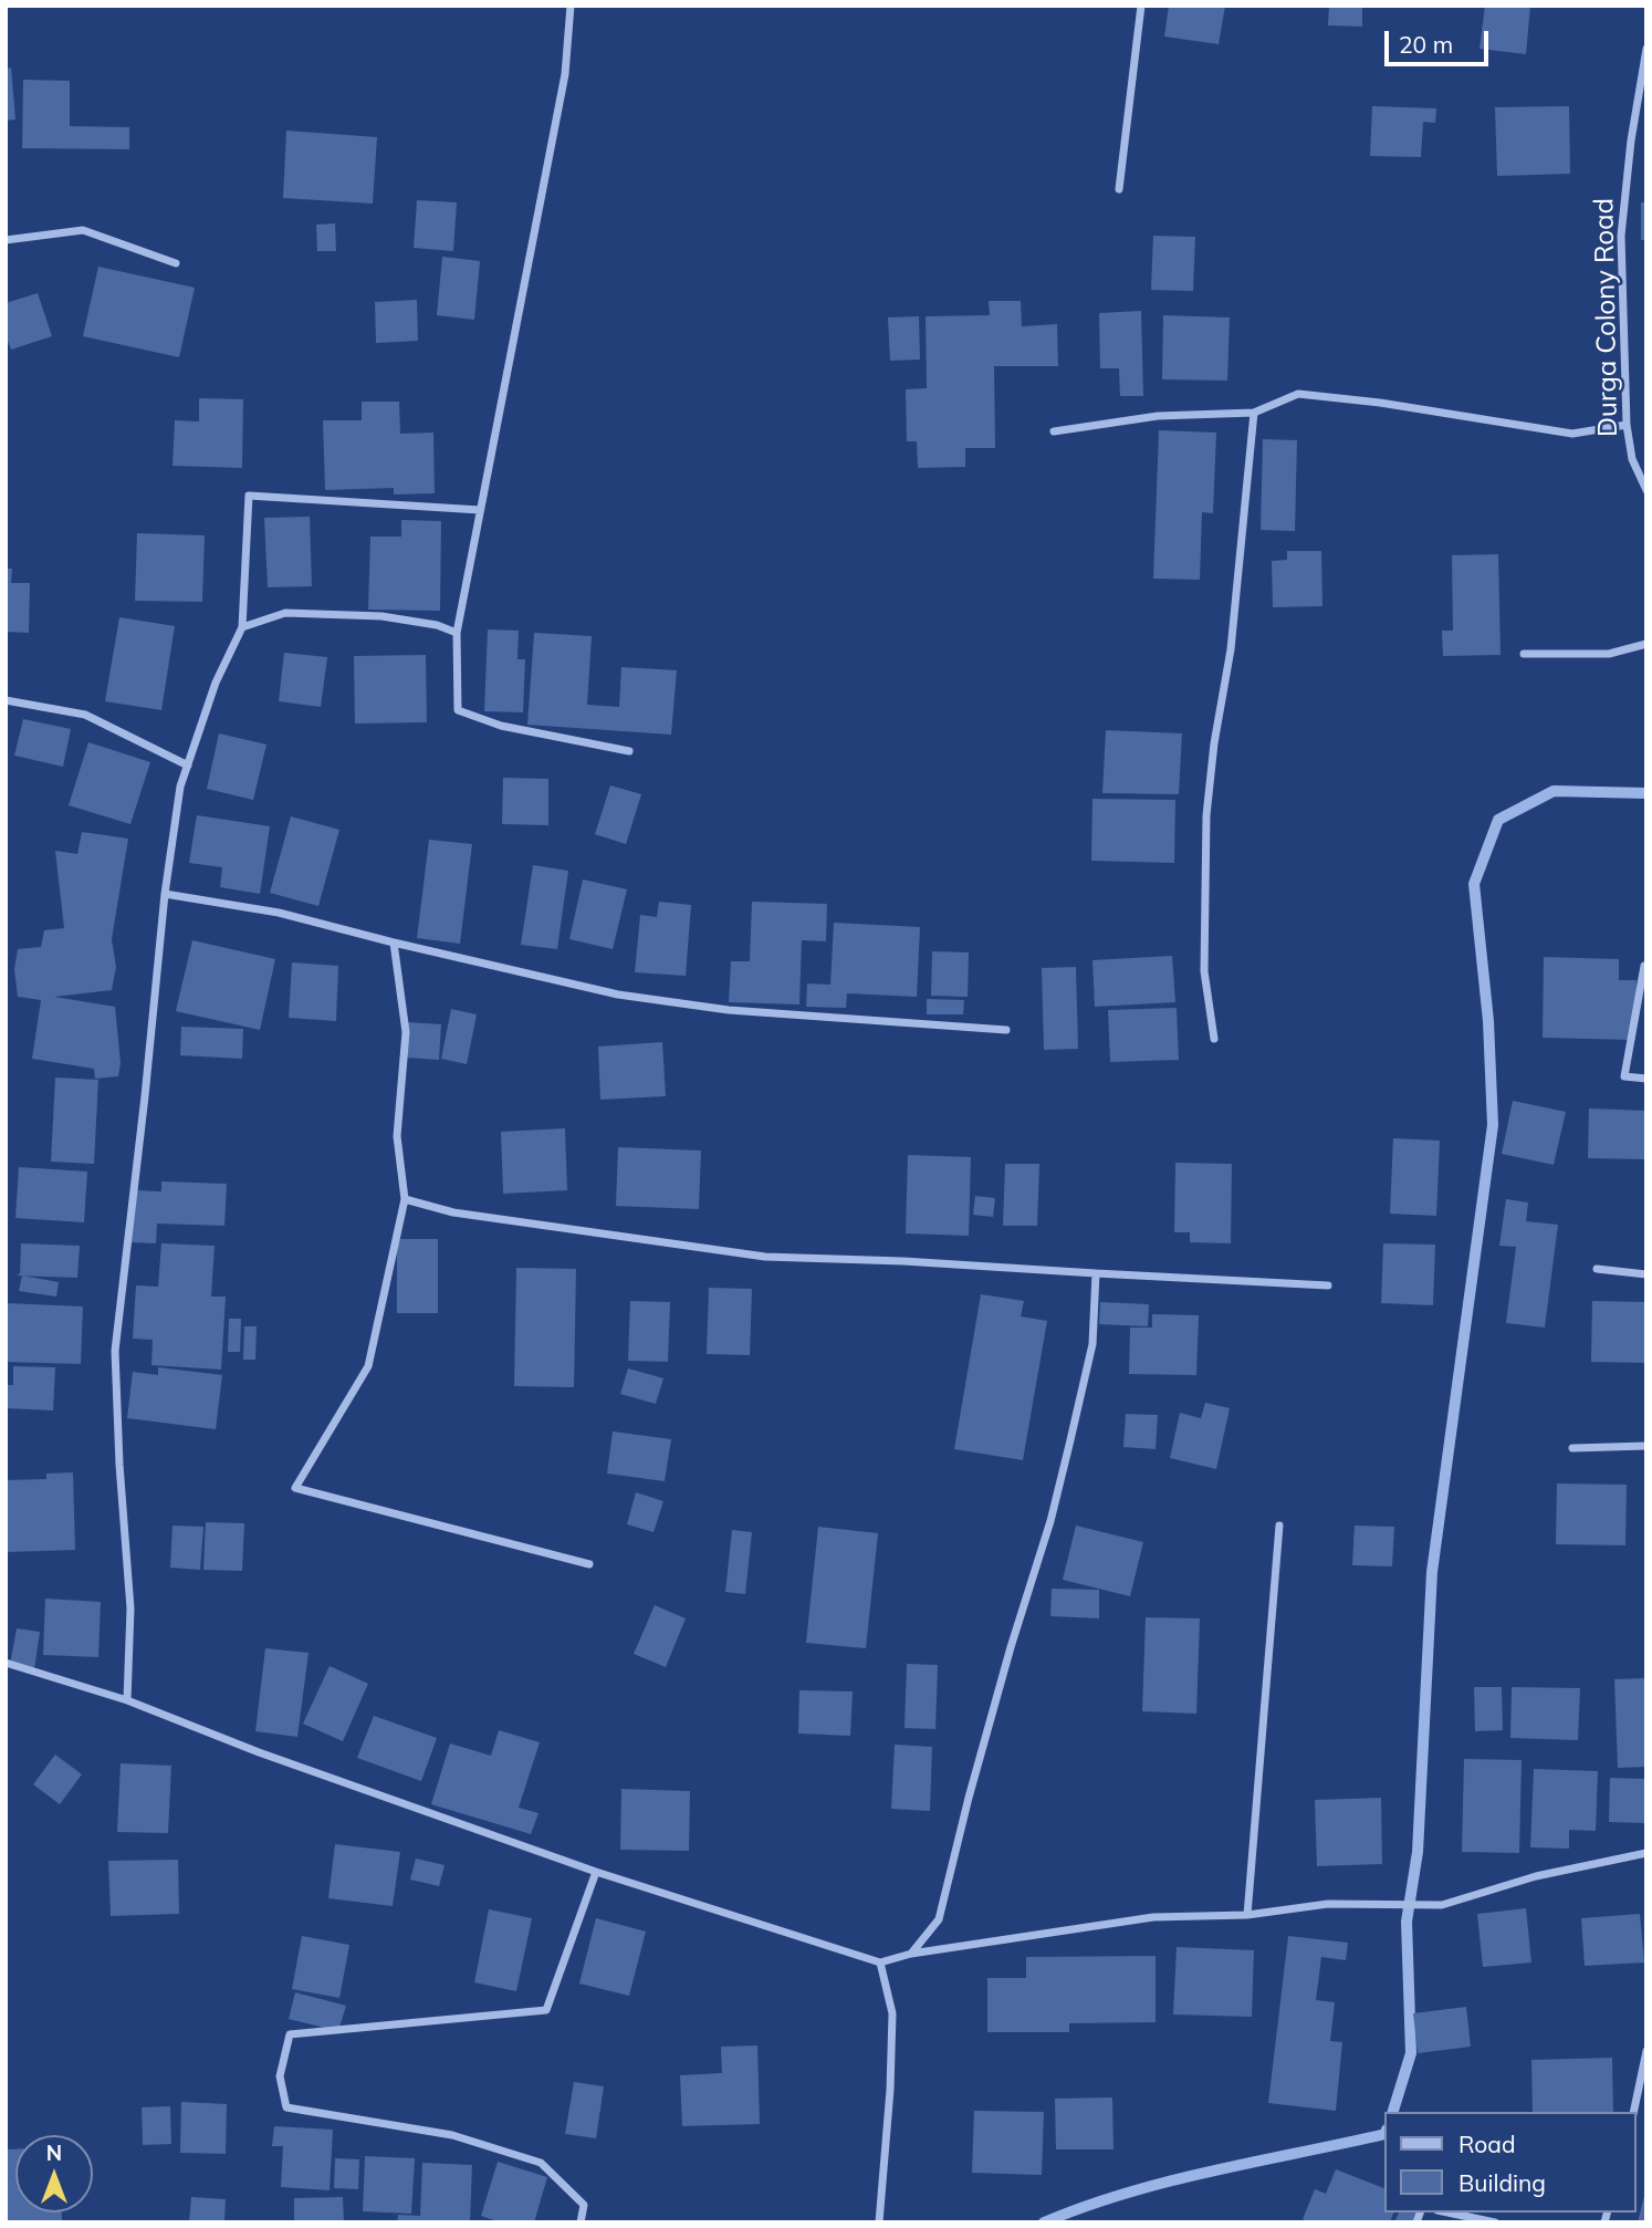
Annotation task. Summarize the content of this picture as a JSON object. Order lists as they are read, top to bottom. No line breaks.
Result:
{"streets":{"street":["Durga Colony Road"]},"legend":["Road","Building"],"scale_bar":"20 m","north":"top"}
